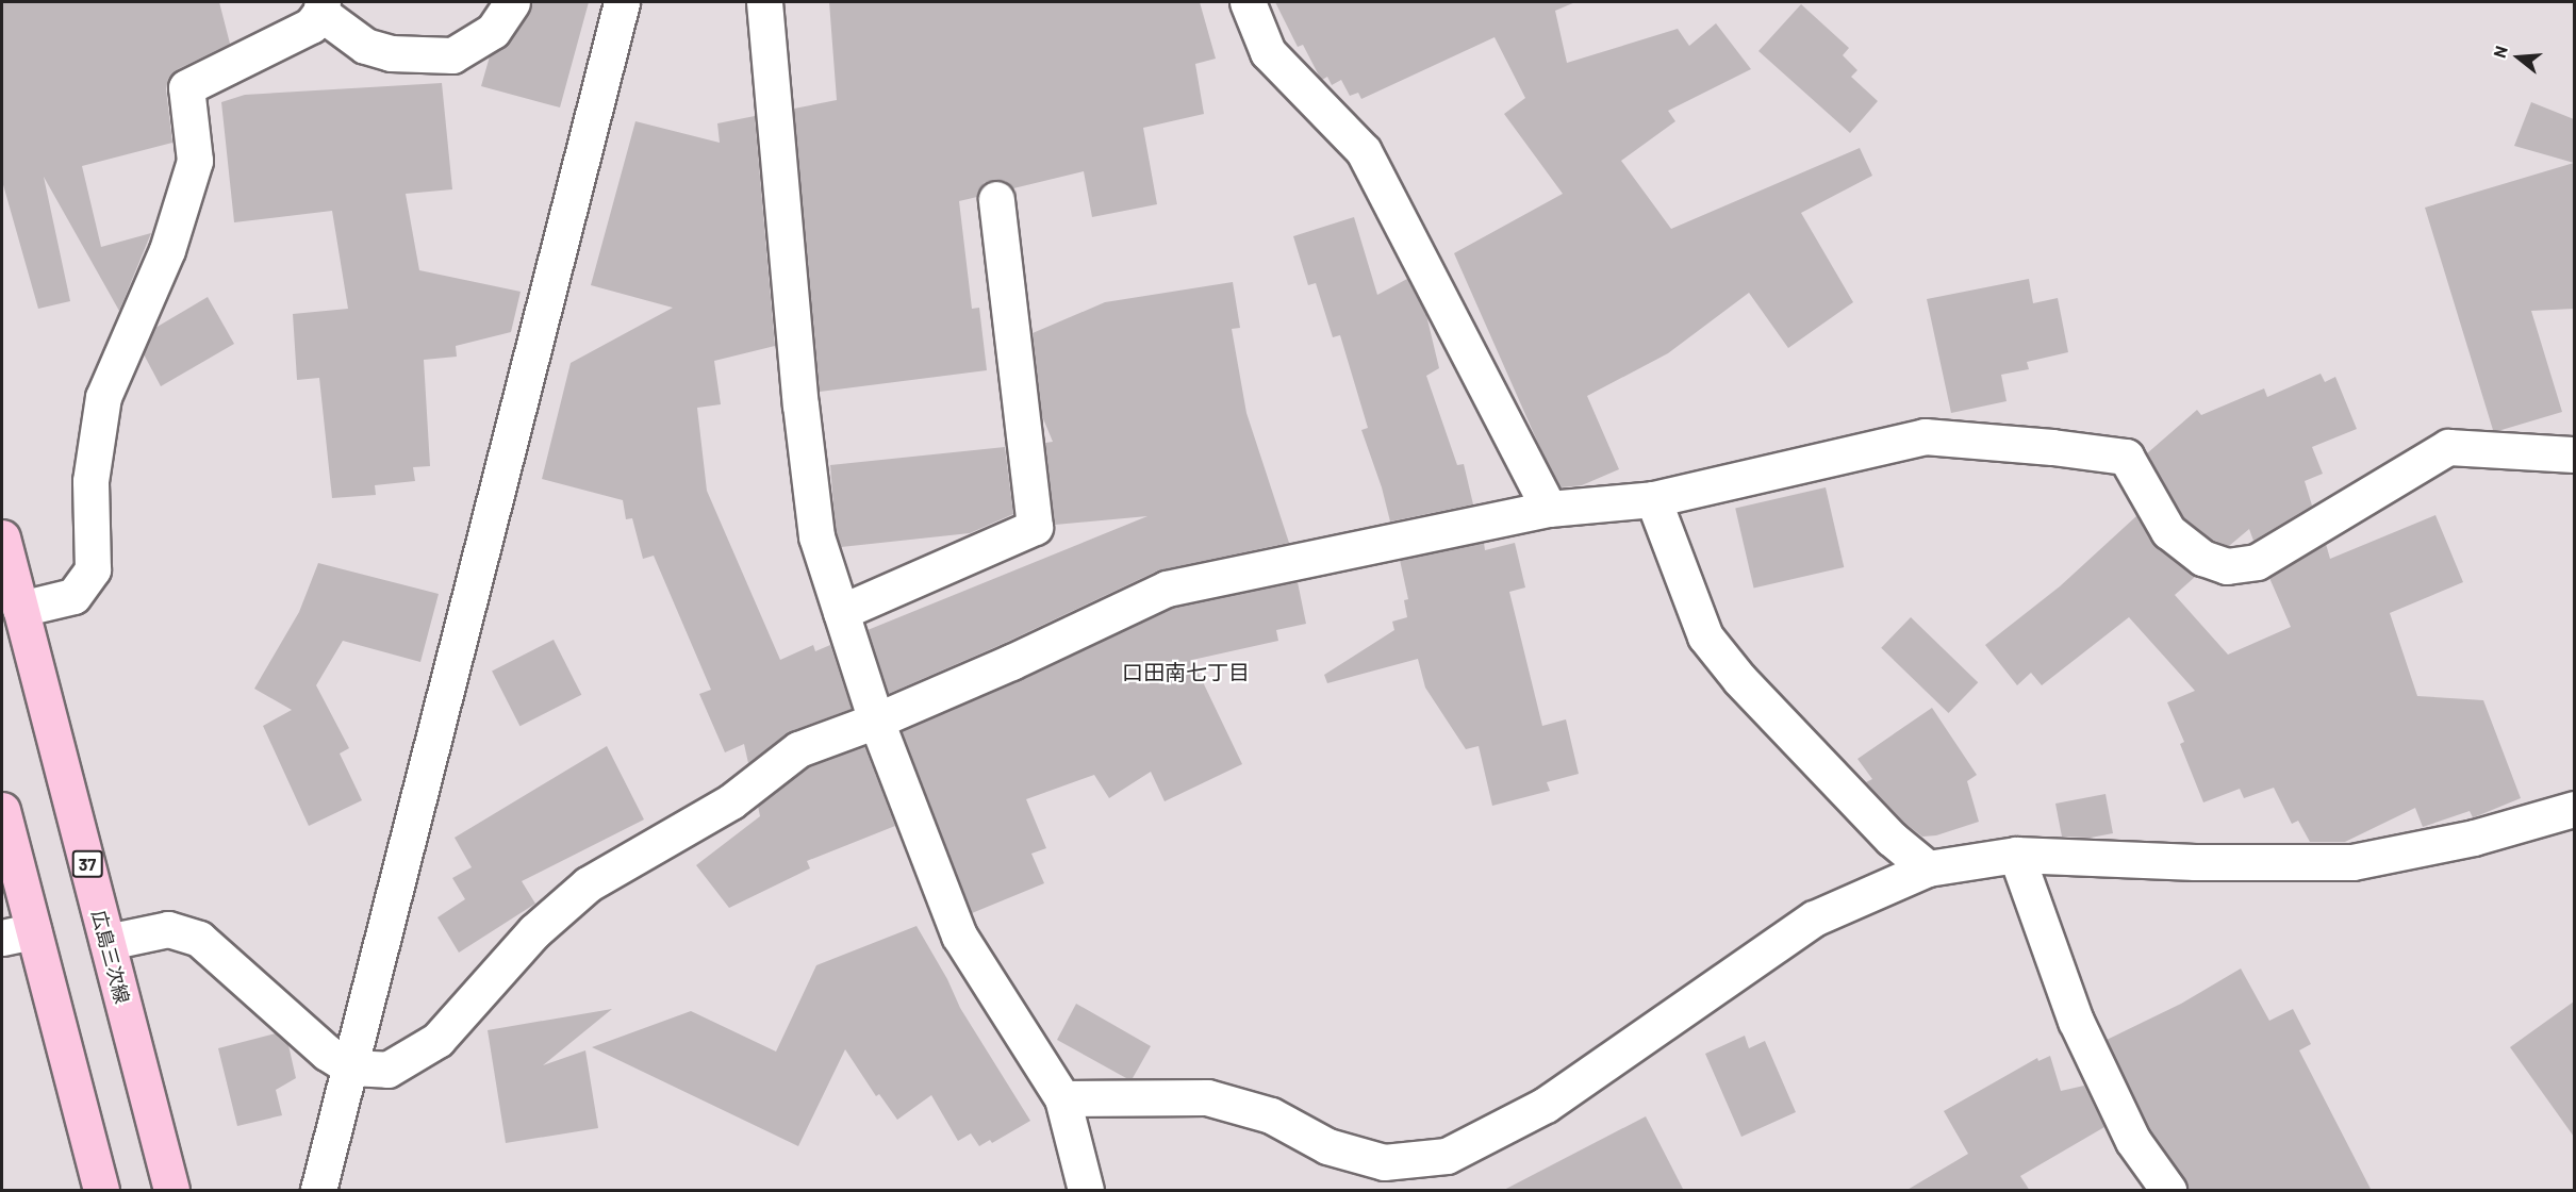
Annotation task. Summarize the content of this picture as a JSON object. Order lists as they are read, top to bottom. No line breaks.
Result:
{"streets":{"main road":["37","広島三次線"]},"districts":["口田南七丁目"],"north":"left"}
